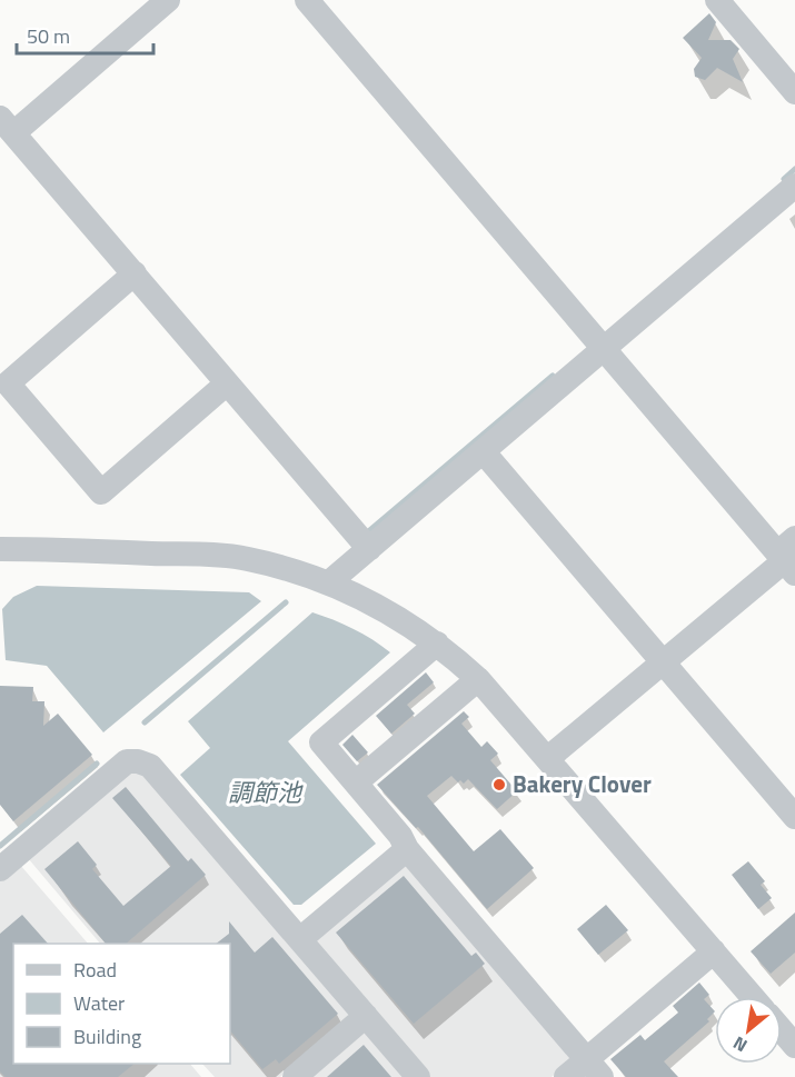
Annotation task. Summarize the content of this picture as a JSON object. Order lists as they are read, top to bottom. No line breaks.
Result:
{"water":["調節池"],"places":["Bakery Clover"],"legend":["Road","Water","Building"],"scale_bar":"50 m","north":"bottom left"}
